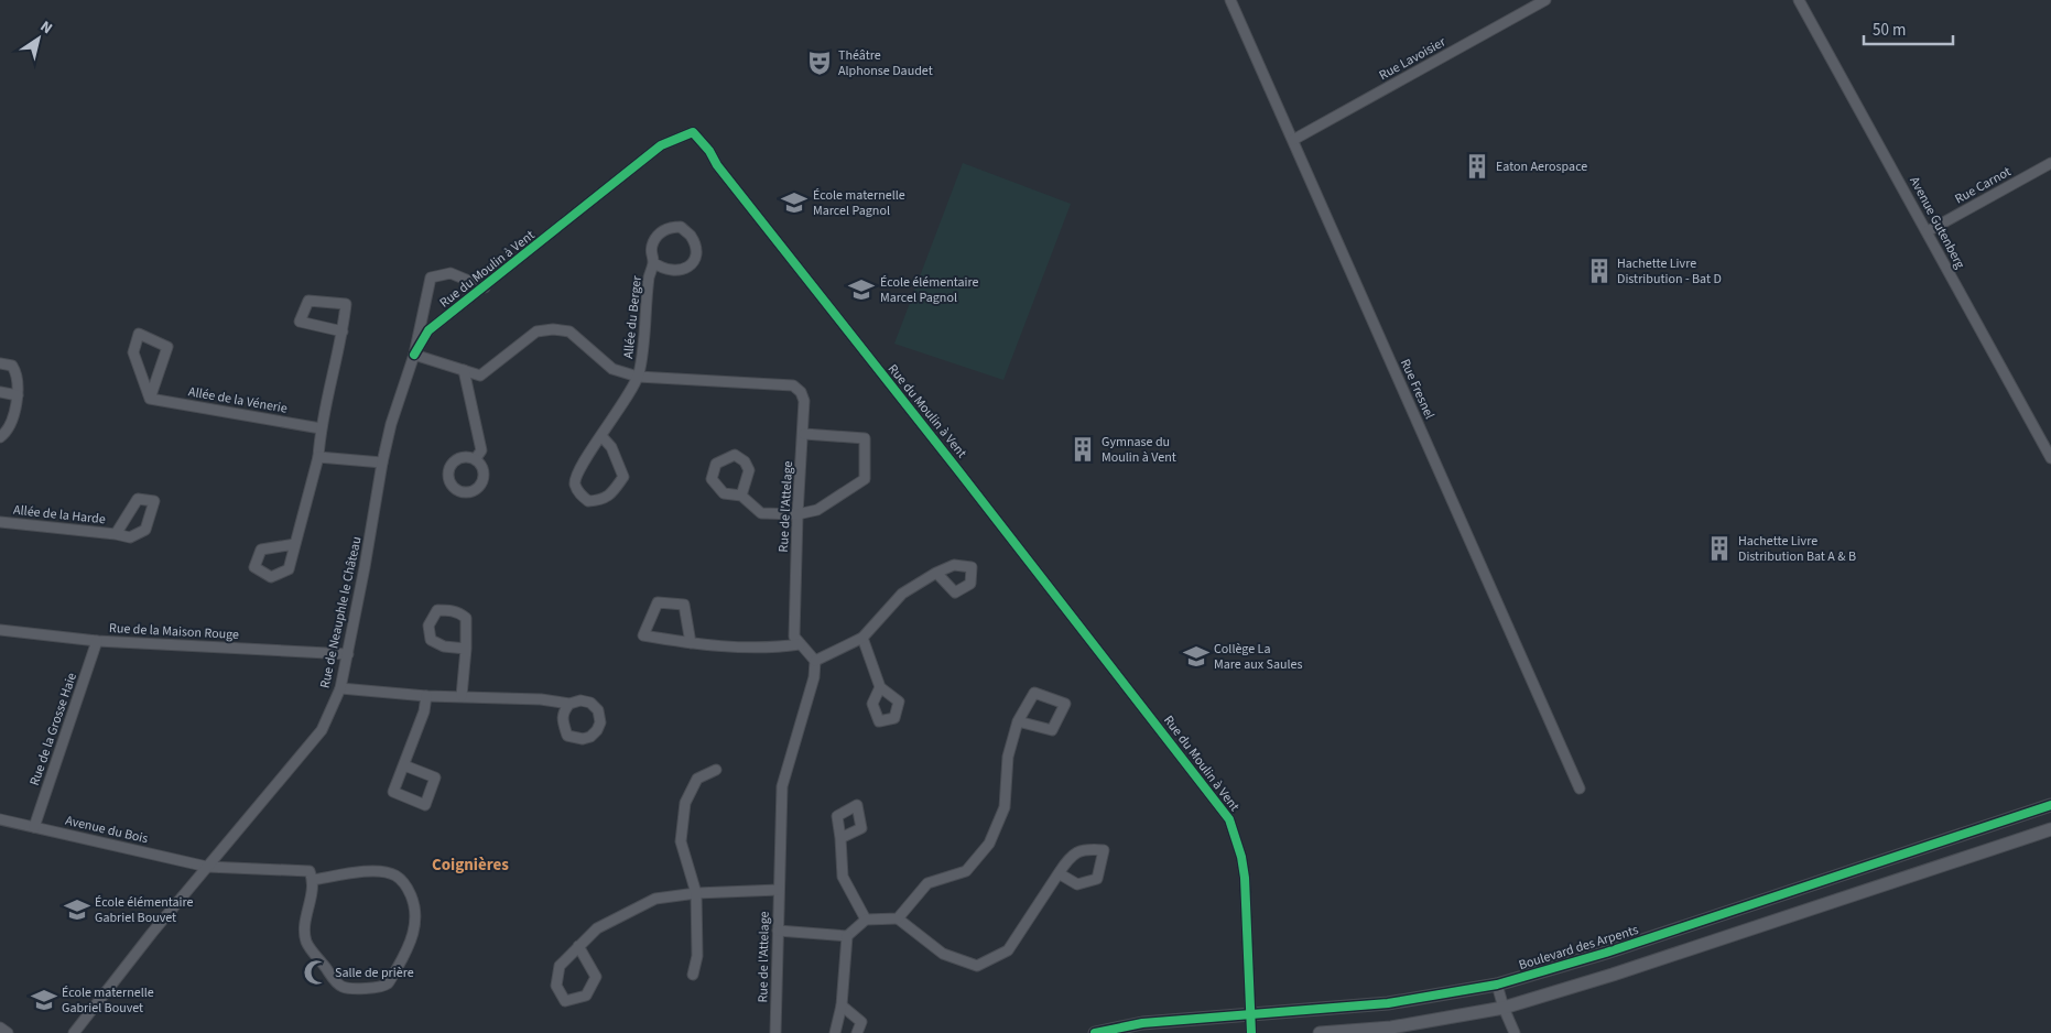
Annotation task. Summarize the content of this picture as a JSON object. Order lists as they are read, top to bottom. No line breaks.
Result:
{"streets":{"street":["Rue Lavoisier","Rue Carnot","Avenue Gutenberg","Rue du Moulin à Vent","Allée du Berger","Rue Fresnel","Allée de la Vénerie","Rue de l'Attelage","Allée de la Harde","Rue de Neauphle le Château","Rue de la Maison Rouge","Rue de la Grosse Haie","Avenue du Bois","Boulevard des Arpents"]},"crossings":[["Rue Lavoisier","Rue Fresnel"],["Rue Carnot","Avenue Gutenberg"],["Rue du Moulin à Vent","Rue de l'Attelage"],["Rue du Moulin à Vent","Rue de Neauphle le Château"],["Rue du Moulin à Vent","Boulevard des Arpents"],["Allée du Berger","Rue de l'Attelage"],["Rue de l'Attelage","Rue de Neauphle le Château"],["Rue de Neauphle le Château","Rue de la Maison Rouge"],["Rue de Neauphle le Château","Avenue du Bois"],["Rue de la Maison Rouge","Rue de la Grosse Haie"],["Rue de la Grosse Haie","Avenue du Bois"]],"districts":["Coignières"],"places":{"theatre":["Théâtre Alphonse Daudet"],"building":["Eaton Aerospace","Hachette Livre Distribution - Bat D","Gymnase du Moulin à Vent","Hachette Livre Distribution Bat A & B"],"school or university":["École maternelle Marcel Pagnol","École élémentaire Marcel Pagnol","Collège La Mare aux Saules","École élémentaire Gabriel Bouvet","École maternelle Gabriel Bouvet"],"mosque":["Salle de prière"]},"scale_bar":"50 m","north":"top right"}
